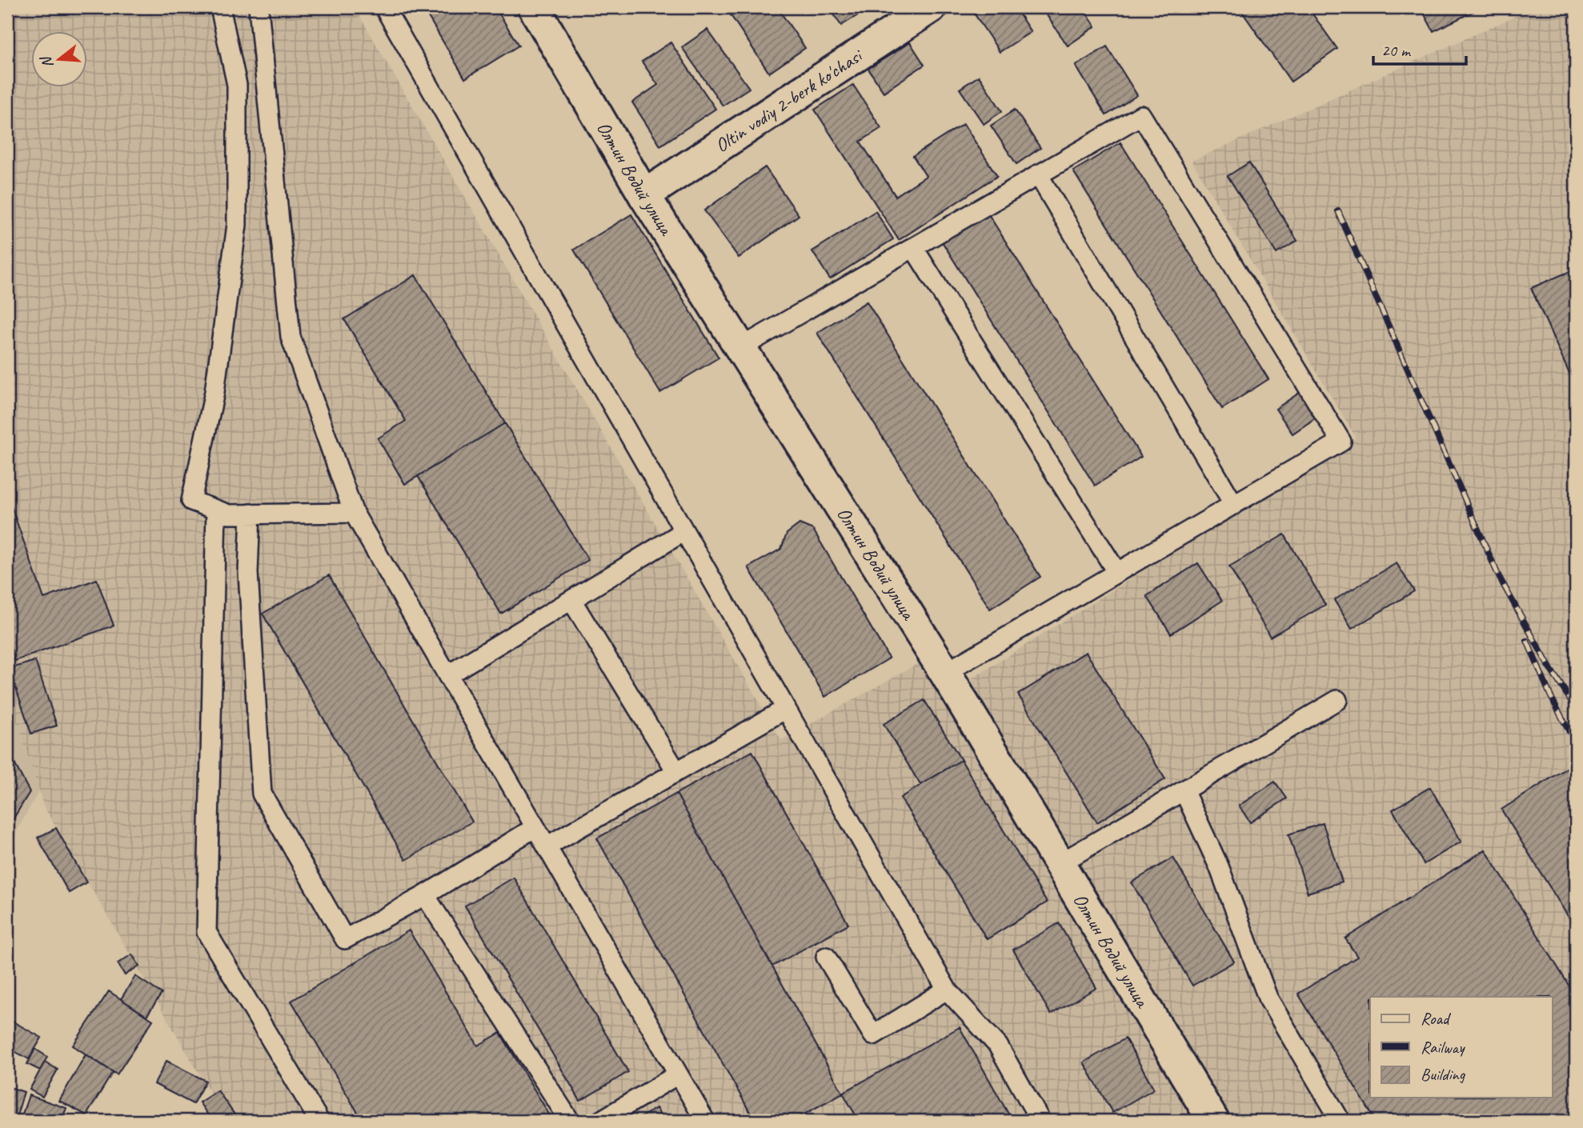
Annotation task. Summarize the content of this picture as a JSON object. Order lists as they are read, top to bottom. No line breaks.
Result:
{"streets":{"street":["Oltin vodiy 2-berk ko'chasi","Олтин Водий улица"]},"crossings":[["Oltin vodiy 2-berk ko'chasi","Олтин Водий улица"]],"legend":["Road","Railway","Building"],"scale_bar":"20 m","north":"left"}
